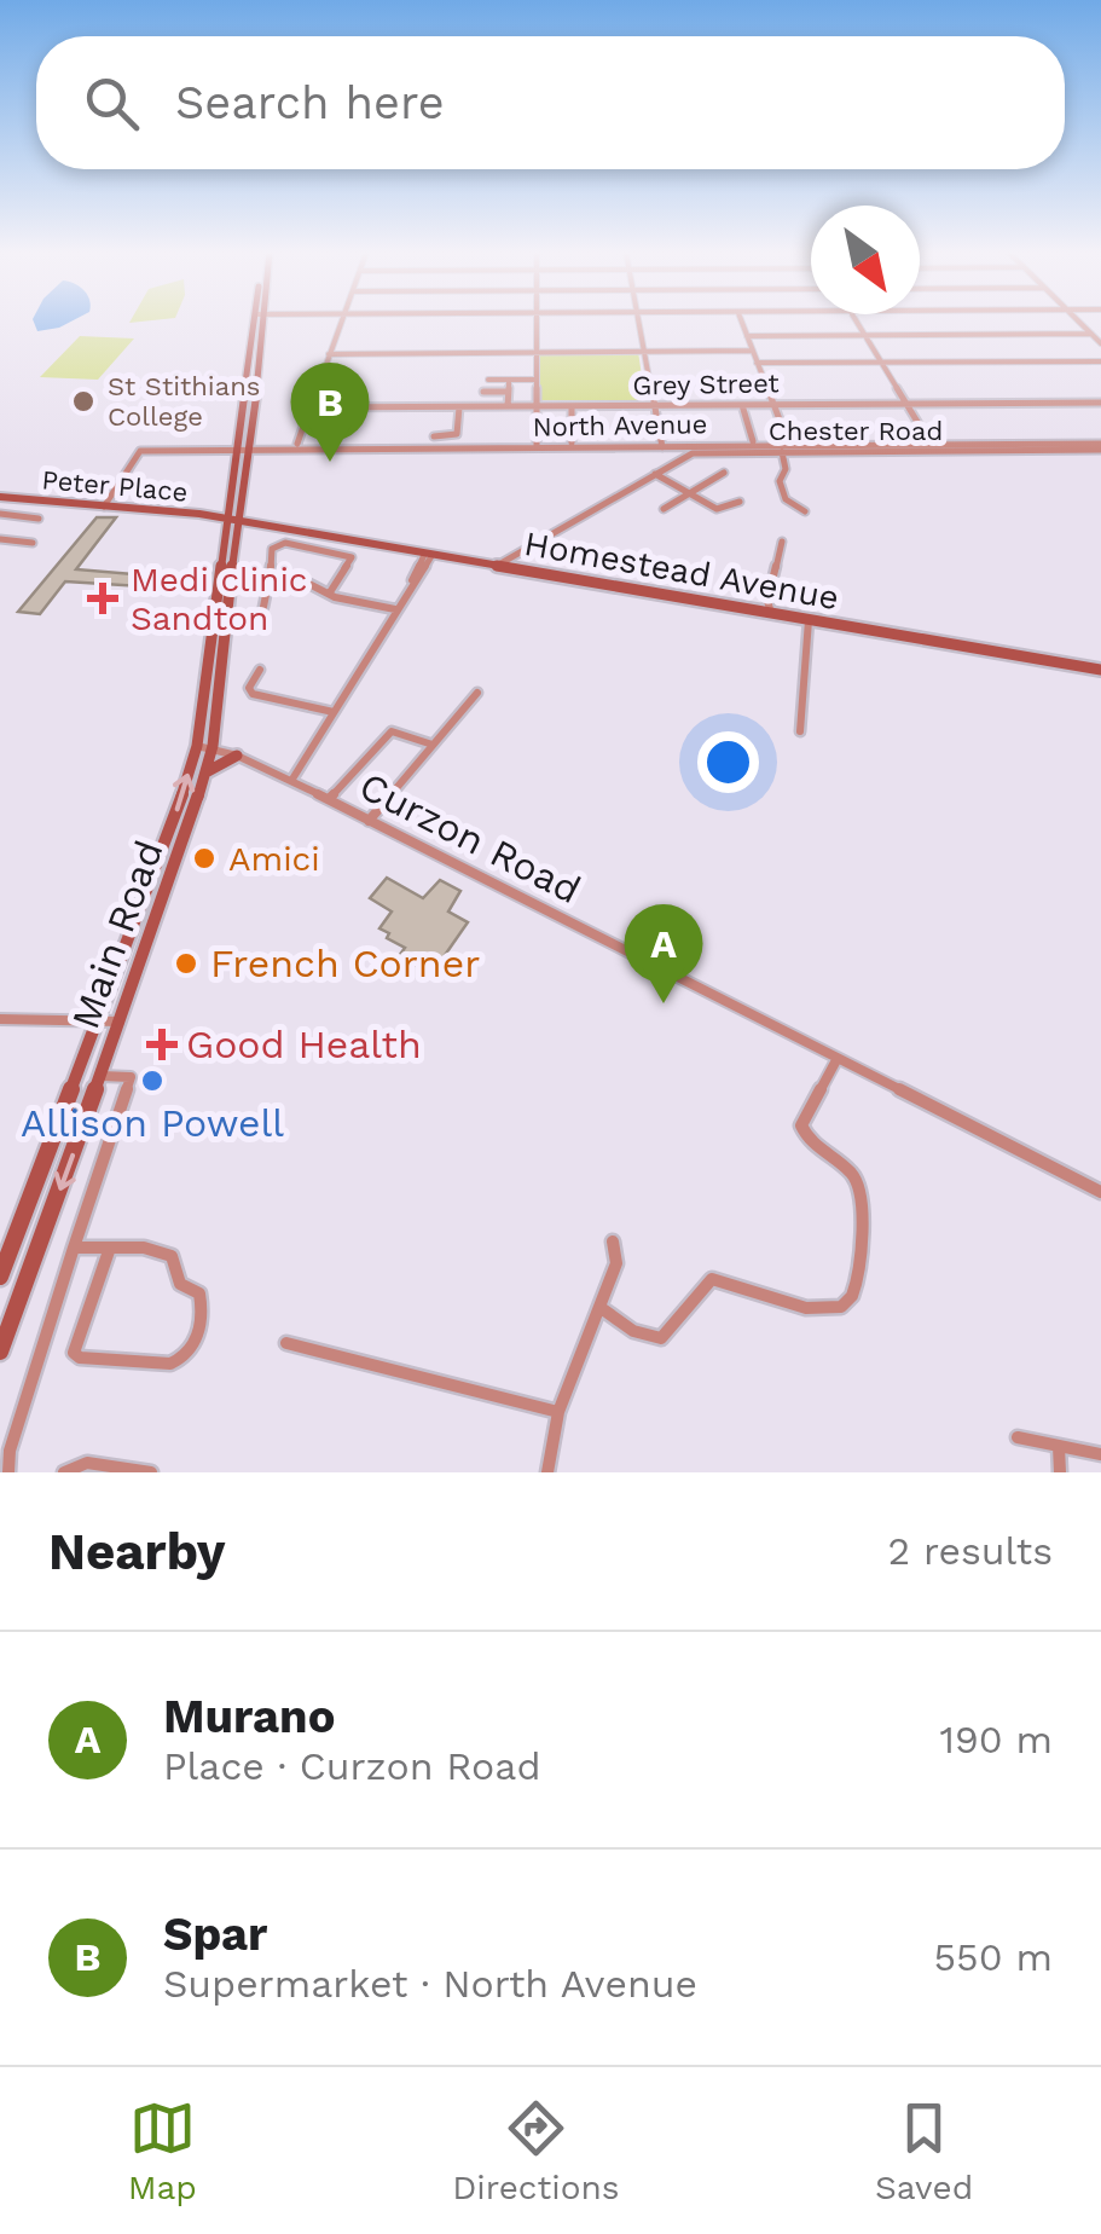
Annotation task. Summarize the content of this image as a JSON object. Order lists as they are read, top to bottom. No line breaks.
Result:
{"streets":{"main road":["Peter Place","Homestead Avenue","Main Road"],"street":["Grey Street","North Avenue","Chester Road","Curzon Road"]},"crossings":[["North Avenue","Chester Road"],["North Avenue","Peter Place"],["Chester Road","Homestead Avenue"],["Peter Place","Homestead Avenue"],["Peter Place","Main Road"],["Homestead Avenue","Main Road"],["Curzon Road","Main Road"]],"places":{"other":["St Stithians College","Amici","French Corner","Allison Powell"],"health":["Medi clinic Sandton","Good Health"]},"north":"bottom right","page":{"search":"Search here","pins":["B","A"],"heading":["Nearby","2 results"],"list":[{"mark":"A","name":"Murano","note":"Place · Curzon Road","value":"190 m"},{"mark":"B","name":"Spar","note":"Supermarket · North Avenue","value":"550 m"}],"nav":["Map","Directions","Saved"]}}
